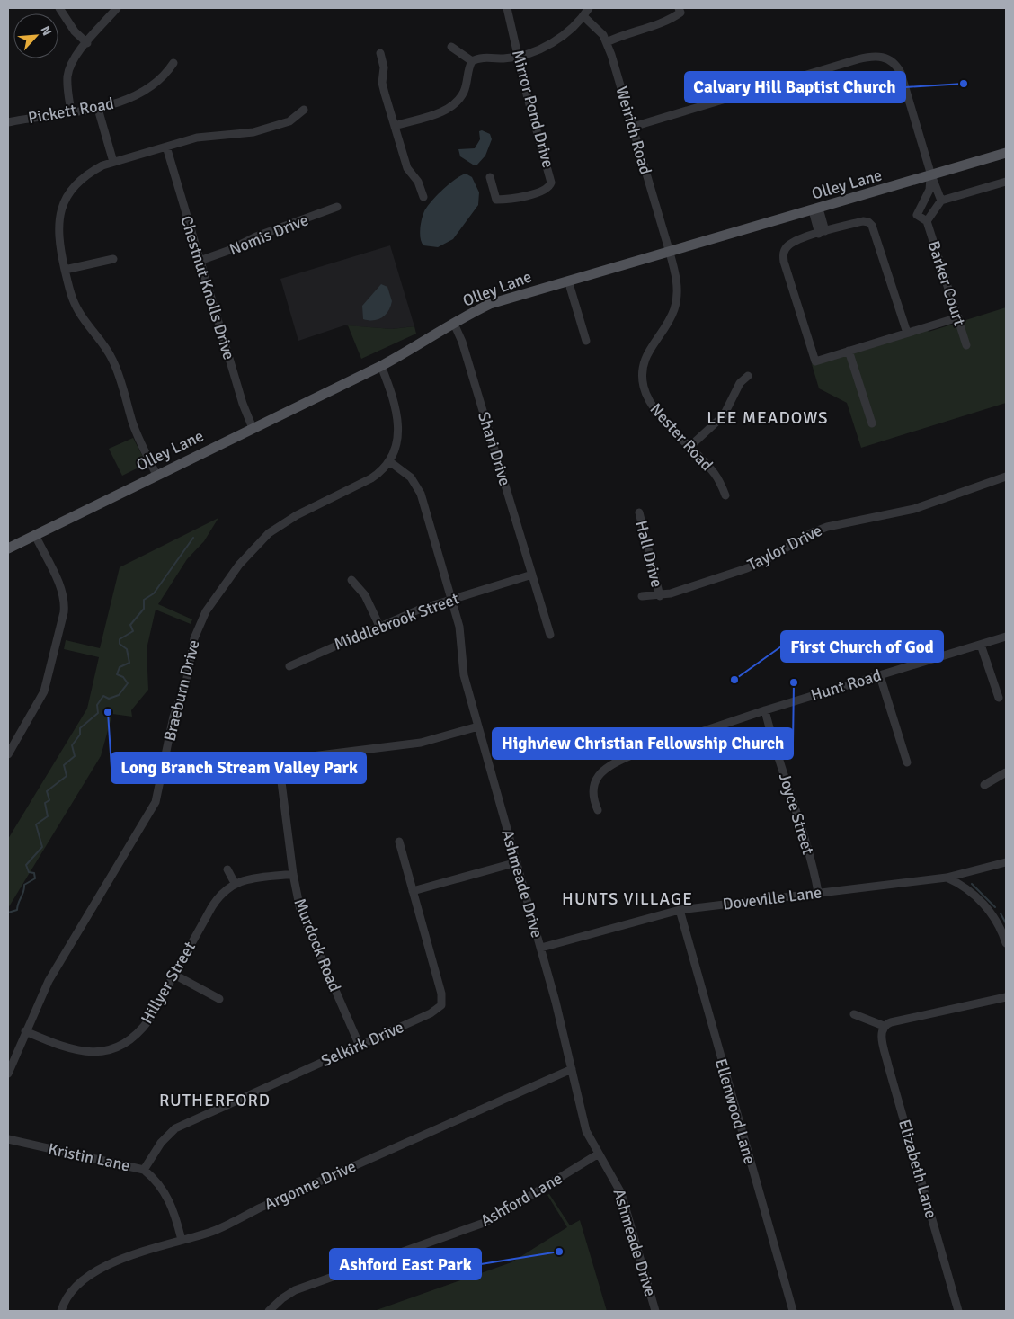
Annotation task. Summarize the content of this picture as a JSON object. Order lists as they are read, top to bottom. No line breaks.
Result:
{"streets":{"main road":["Olley Lane"],"street":["Mirror Pond Drive","Pickett Road","Weirich Road","Nomis Drive","Barker Court","Chestnut Knolls Drive","Nester Road","Shari Drive","Taylor Drive","Hall Drive","Middlebrook Street","Hunt Road","Braeburn Drive","Joyce Street","Ashmeade Drive","Doveville Lane","Murdock Road","Hillyer Street","Selkirk Drive","Ellenwood Lane","Kristin Lane","Elizabeth Lane","Argonne Drive","Ashford Lane"]},"crossings":[["Weirich Road","Olley Lane"],["Weirich Road","Nester Road"],["Olley Lane","Barker Court"],["Olley Lane","Chestnut Knolls Drive"],["Olley Lane","Nester Road"],["Olley Lane","Shari Drive"],["Olley Lane","Braeburn Drive"],["Nomis Drive","Chestnut Knolls Drive"],["Shari Drive","Middlebrook Street"],["Taylor Drive","Hall Drive"],["Middlebrook Street","Ashmeade Drive"],["Hunt Road","Joyce Street"],["Braeburn Drive","Ashmeade Drive"],["Braeburn Drive","Hillyer Street"],["Joyce Street","Doveville Lane"],["Ashmeade Drive","Doveville Lane"],["Ashmeade Drive","Argonne Drive"],["Ashmeade Drive","Ashford Lane"],["Doveville Lane","Ellenwood Lane"],["Murdock Road","Selkirk Drive"],["Selkirk Drive","Kristin Lane"],["Kristin Lane","Argonne Drive"]],"districts":["LEE MEADOWS","HUNTS VILLAGE","RUTHERFORD"],"places":["Calvary Hill Baptist Church","First Church of God","Highview Christian Fellowship Church","Long Branch Stream Valley Park","Ashford East Park"],"north":"top right"}
